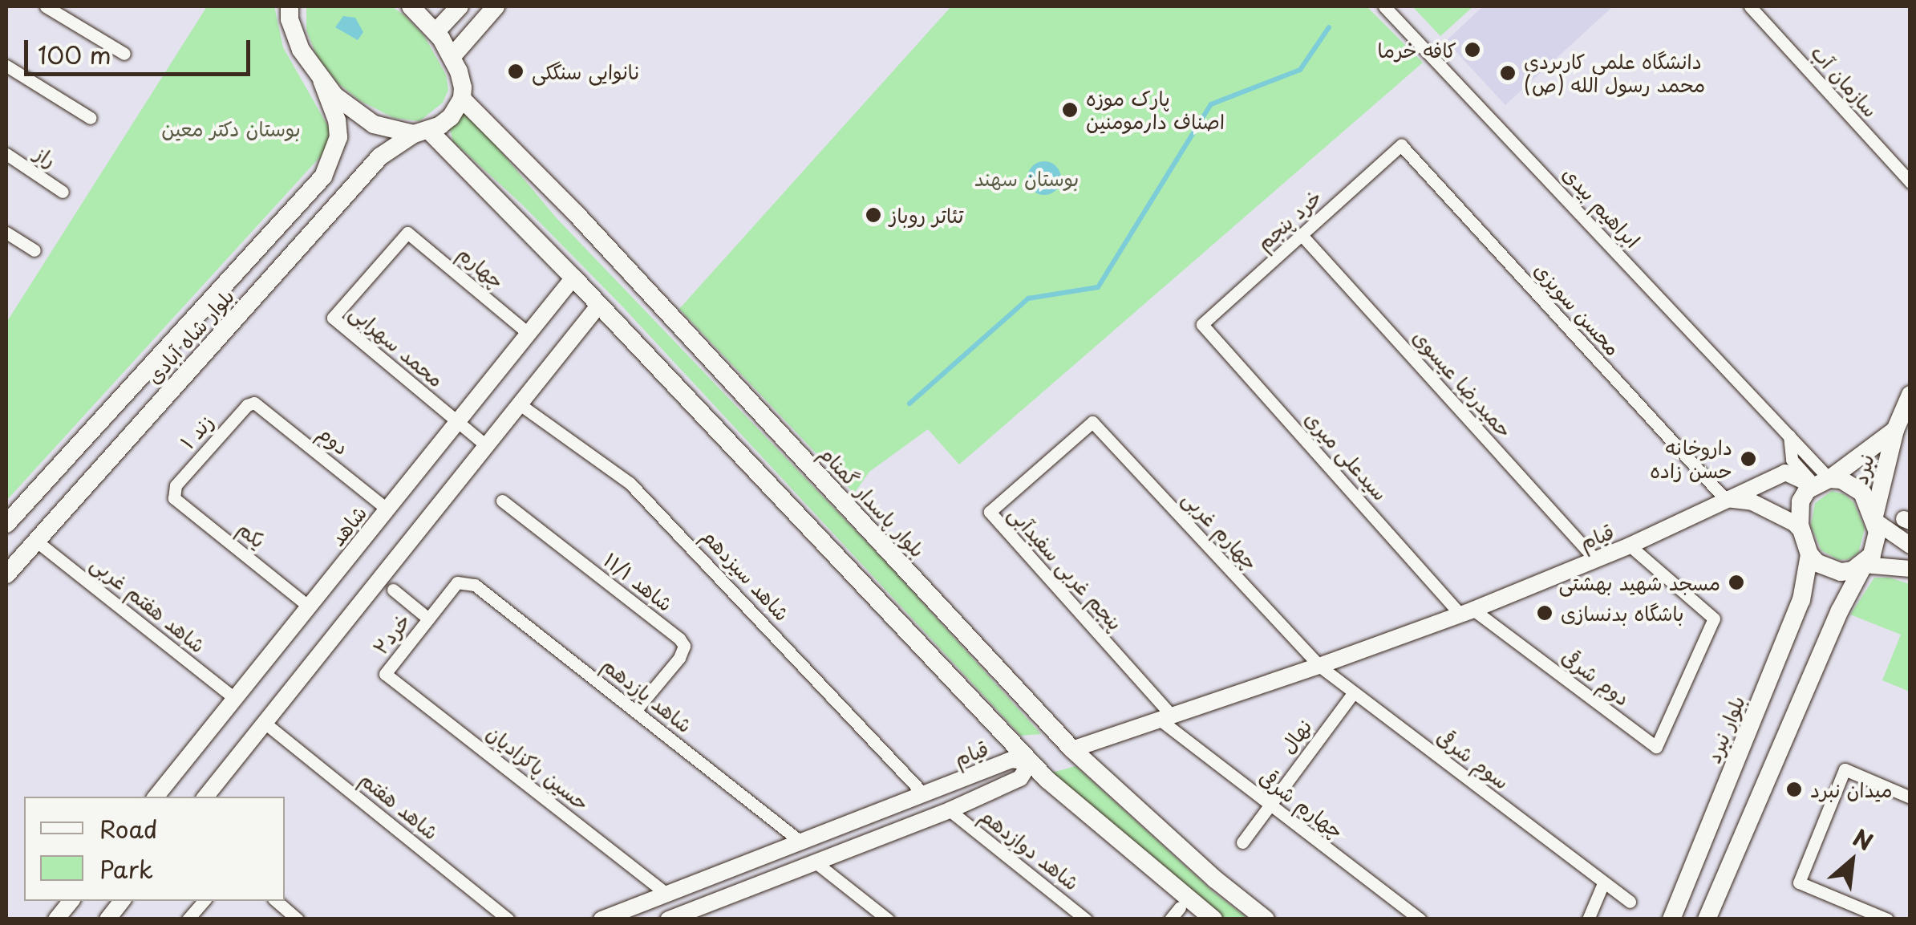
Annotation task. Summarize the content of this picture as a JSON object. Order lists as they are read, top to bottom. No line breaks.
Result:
{"streets":{"main road":["بلوار شاه آبادی","نبرد","بلوار پاسدار گمنام","بلوار نبرد"],"street":["سازمان آب","راز","ابراهیم بیدی","خرد پنجم","چهارم","محسن سویزی","محمد سهرابی","حمیدرضا عیسوی","زند ۱","دوم","سیدعلی میری","شاهد","چهارم غربی","یکم","قیام","پنجم غربی سفیدآبی","شاهد سیزدهم","شاهد ۱۱/۱","شاهد هفتم غربی","خرد۲","دوم شرقی","شاهد یازدهم","نهال","سوم شرقی","حسین پاکزادیان","چهارم شرقی","شاهد هفتم","شاهد دوازدهم"]},"crossings":[["ابراهیم بیدی","نبرد"],["ابراهیم بیدی","قیام"],["ابراهیم بیدی","بلوار نبرد"],["خرد پنجم","محسن سویزی"],["خرد پنجم","حمیدرضا عیسوی"],["خرد پنجم","سیدعلی میری"],["چهارم","محمد سهرابی"],["چهارم","شاهد"],["محسن سویزی","قیام"],["بلوار شاه آبادی","بلوار پاسدار گمنام"],["بلوار شاه آبادی","شاهد هفتم غربی"],["محمد سهرابی","شاهد"],["حمیدرضا عیسوی","قیام"],["زند ۱","دوم"],["زند ۱","یکم"],["دوم","شاهد"],["سیدعلی میری","قیام"],["سیدعلی میری","دوم شرقی"],["نبرد","قیام"],["نبرد","بلوار نبرد"],["بلوار پاسدار گمنام","قیام"],["شاهد","یکم"],["شاهد","شاهد هفتم غربی"],["چهارم غربی","قیام"],["چهارم غربی","پنجم غربی سفیدآبی"],["چهارم غربی","سوم شرقی"],["قیام","پنجم غربی سفیدآبی"],["قیام","شاهد سیزدهم"],["قیام","دوم شرقی"],["قیام","شاهد یازدهم"],["قیام","بلوار نبرد"],["قیام","سوم شرقی"],["قیام","حسین پاکزادیان"],["قیام","چهارم شرقی"],["قیام","شاهد دوازدهم"],["پنجم غربی سفیدآبی","چهارم شرقی"],["شاهد ۱۱/۱","شاهد یازدهم"],["خرد۲","شاهد یازدهم"],["خرد۲","حسین پاکزادیان"],["نهال","سوم شرقی"],["نهال","چهارم شرقی"]],"parks":["بوستان دکتر معین","بوستان سهند"],"places":["کافه خرما","نانوایی سنگکی","دانشگاه علمی کاربردی محمد رسول الله (ص)","پارک موزه اصناف دارمومنین","تئاتر روباز","داروخانه حسن زاده","مسجد شهید بهشتی","باشگاه بدنسازی","میدان نبرد"],"legend":["Road","Park"],"scale_bar":"100 m","north":"top right"}
